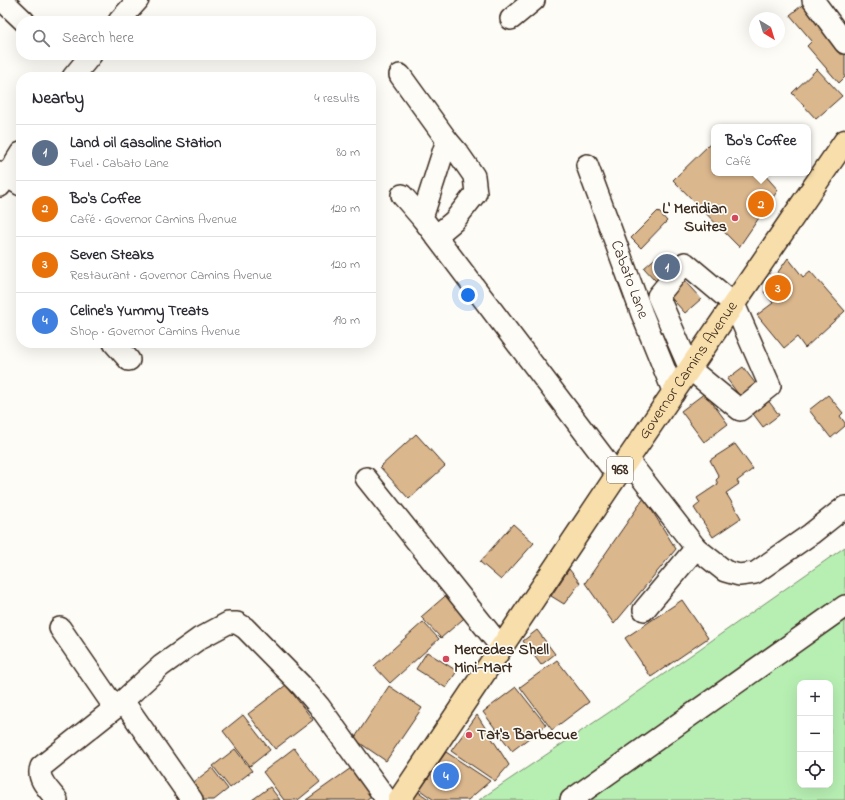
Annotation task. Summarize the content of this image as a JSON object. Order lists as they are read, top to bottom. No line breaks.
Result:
{"streets":{"main road":["Governor Camins Avenue","968"],"street":["Cabato Lane"]},"crossings":[["Cabato Lane","Governor Camins Avenue"]],"places":["L' Meridian Suites","Mercedes Shell Mini-Mart","Tat's Barbecue"],"north":"bottom right","page":{"search":"Search here","heading":["Nearby","4 results"],"popup":["Bo's Coffee","Café"],"list":[{"mark":"1","name":"Land oil Gasoline Station","note":"Fuel · Cabato Lane","value":"80 m"},{"mark":"2","name":"Bo's Coffee","note":"Café · Governor Camins Avenue","value":"120 m"},{"mark":"3","name":"Seven Steaks","note":"Restaurant · Governor Camins Avenue","value":"120 m"},{"mark":"4","name":"Celine's Yummy Treats","note":"Shop · Governor Camins Avenue","value":"190 m"}],"pins":["2","1","3","4"],"map_buttons":["+","−"]}}
